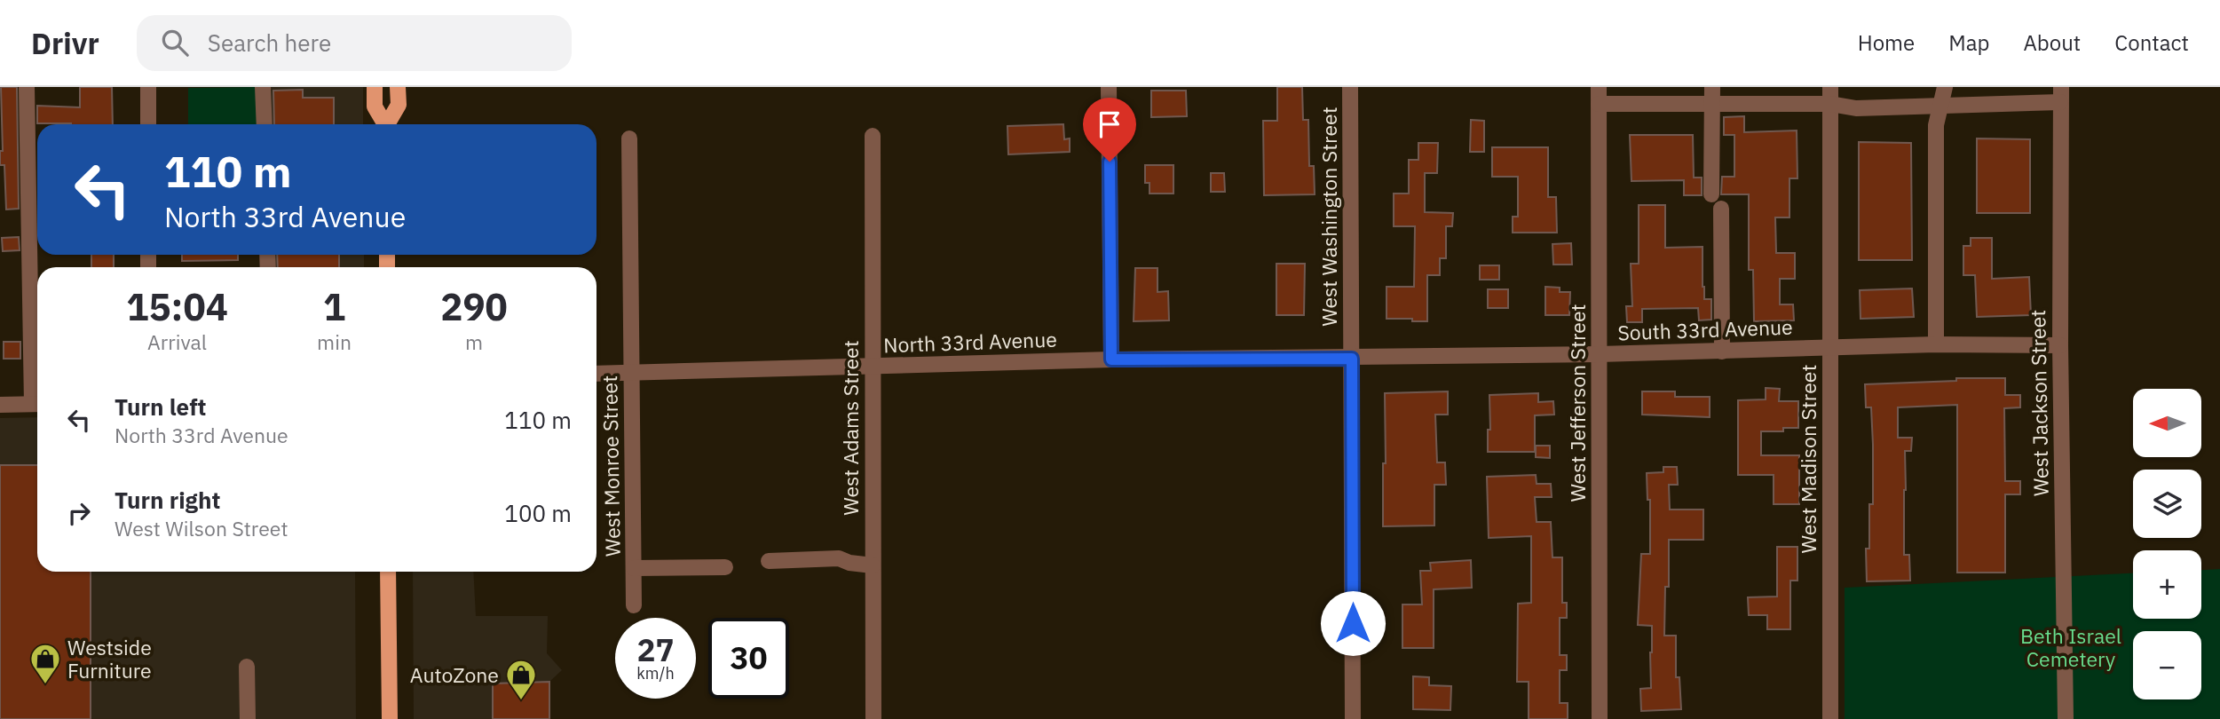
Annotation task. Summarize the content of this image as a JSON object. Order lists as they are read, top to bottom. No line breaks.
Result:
{"streets":{"street":["West Washington Street","South 33rd Avenue","North 33rd Avenue","West Jefferson Street","West Jackson Street","West Adams Street","West Madison Street","West Monroe Street"]},"crossings":[["West Washington Street","South 33rd Avenue"],["West Washington Street","North 33rd Avenue"],["South 33rd Avenue","North 33rd Avenue"],["South 33rd Avenue","West Jefferson Street"],["South 33rd Avenue","West Jackson Street"],["South 33rd Avenue","West Madison Street"],["North 33rd Avenue","West Adams Street"],["North 33rd Avenue","West Monroe Street"]],"parks":["Beth Israel Cemetery"],"places":{"shop":["Westside Furniture","AutoZone"]},"north":"left","page":{"header":"Drivr","search":"Search here","nav":["Home","Map","About","Contact"],"turn":["110 m","North 33rd Avenue"],"eta":["15:04","Arrival","1","min","290","m"],"list":[{"name":"Turn left","note":"North 33rd Avenue","value":"110 m"},{"name":"Turn right","note":"West Wilson Street","value":"100 m"}],"map_buttons":["+","−"],"speed":"27 km/h","limit":"30"}}
